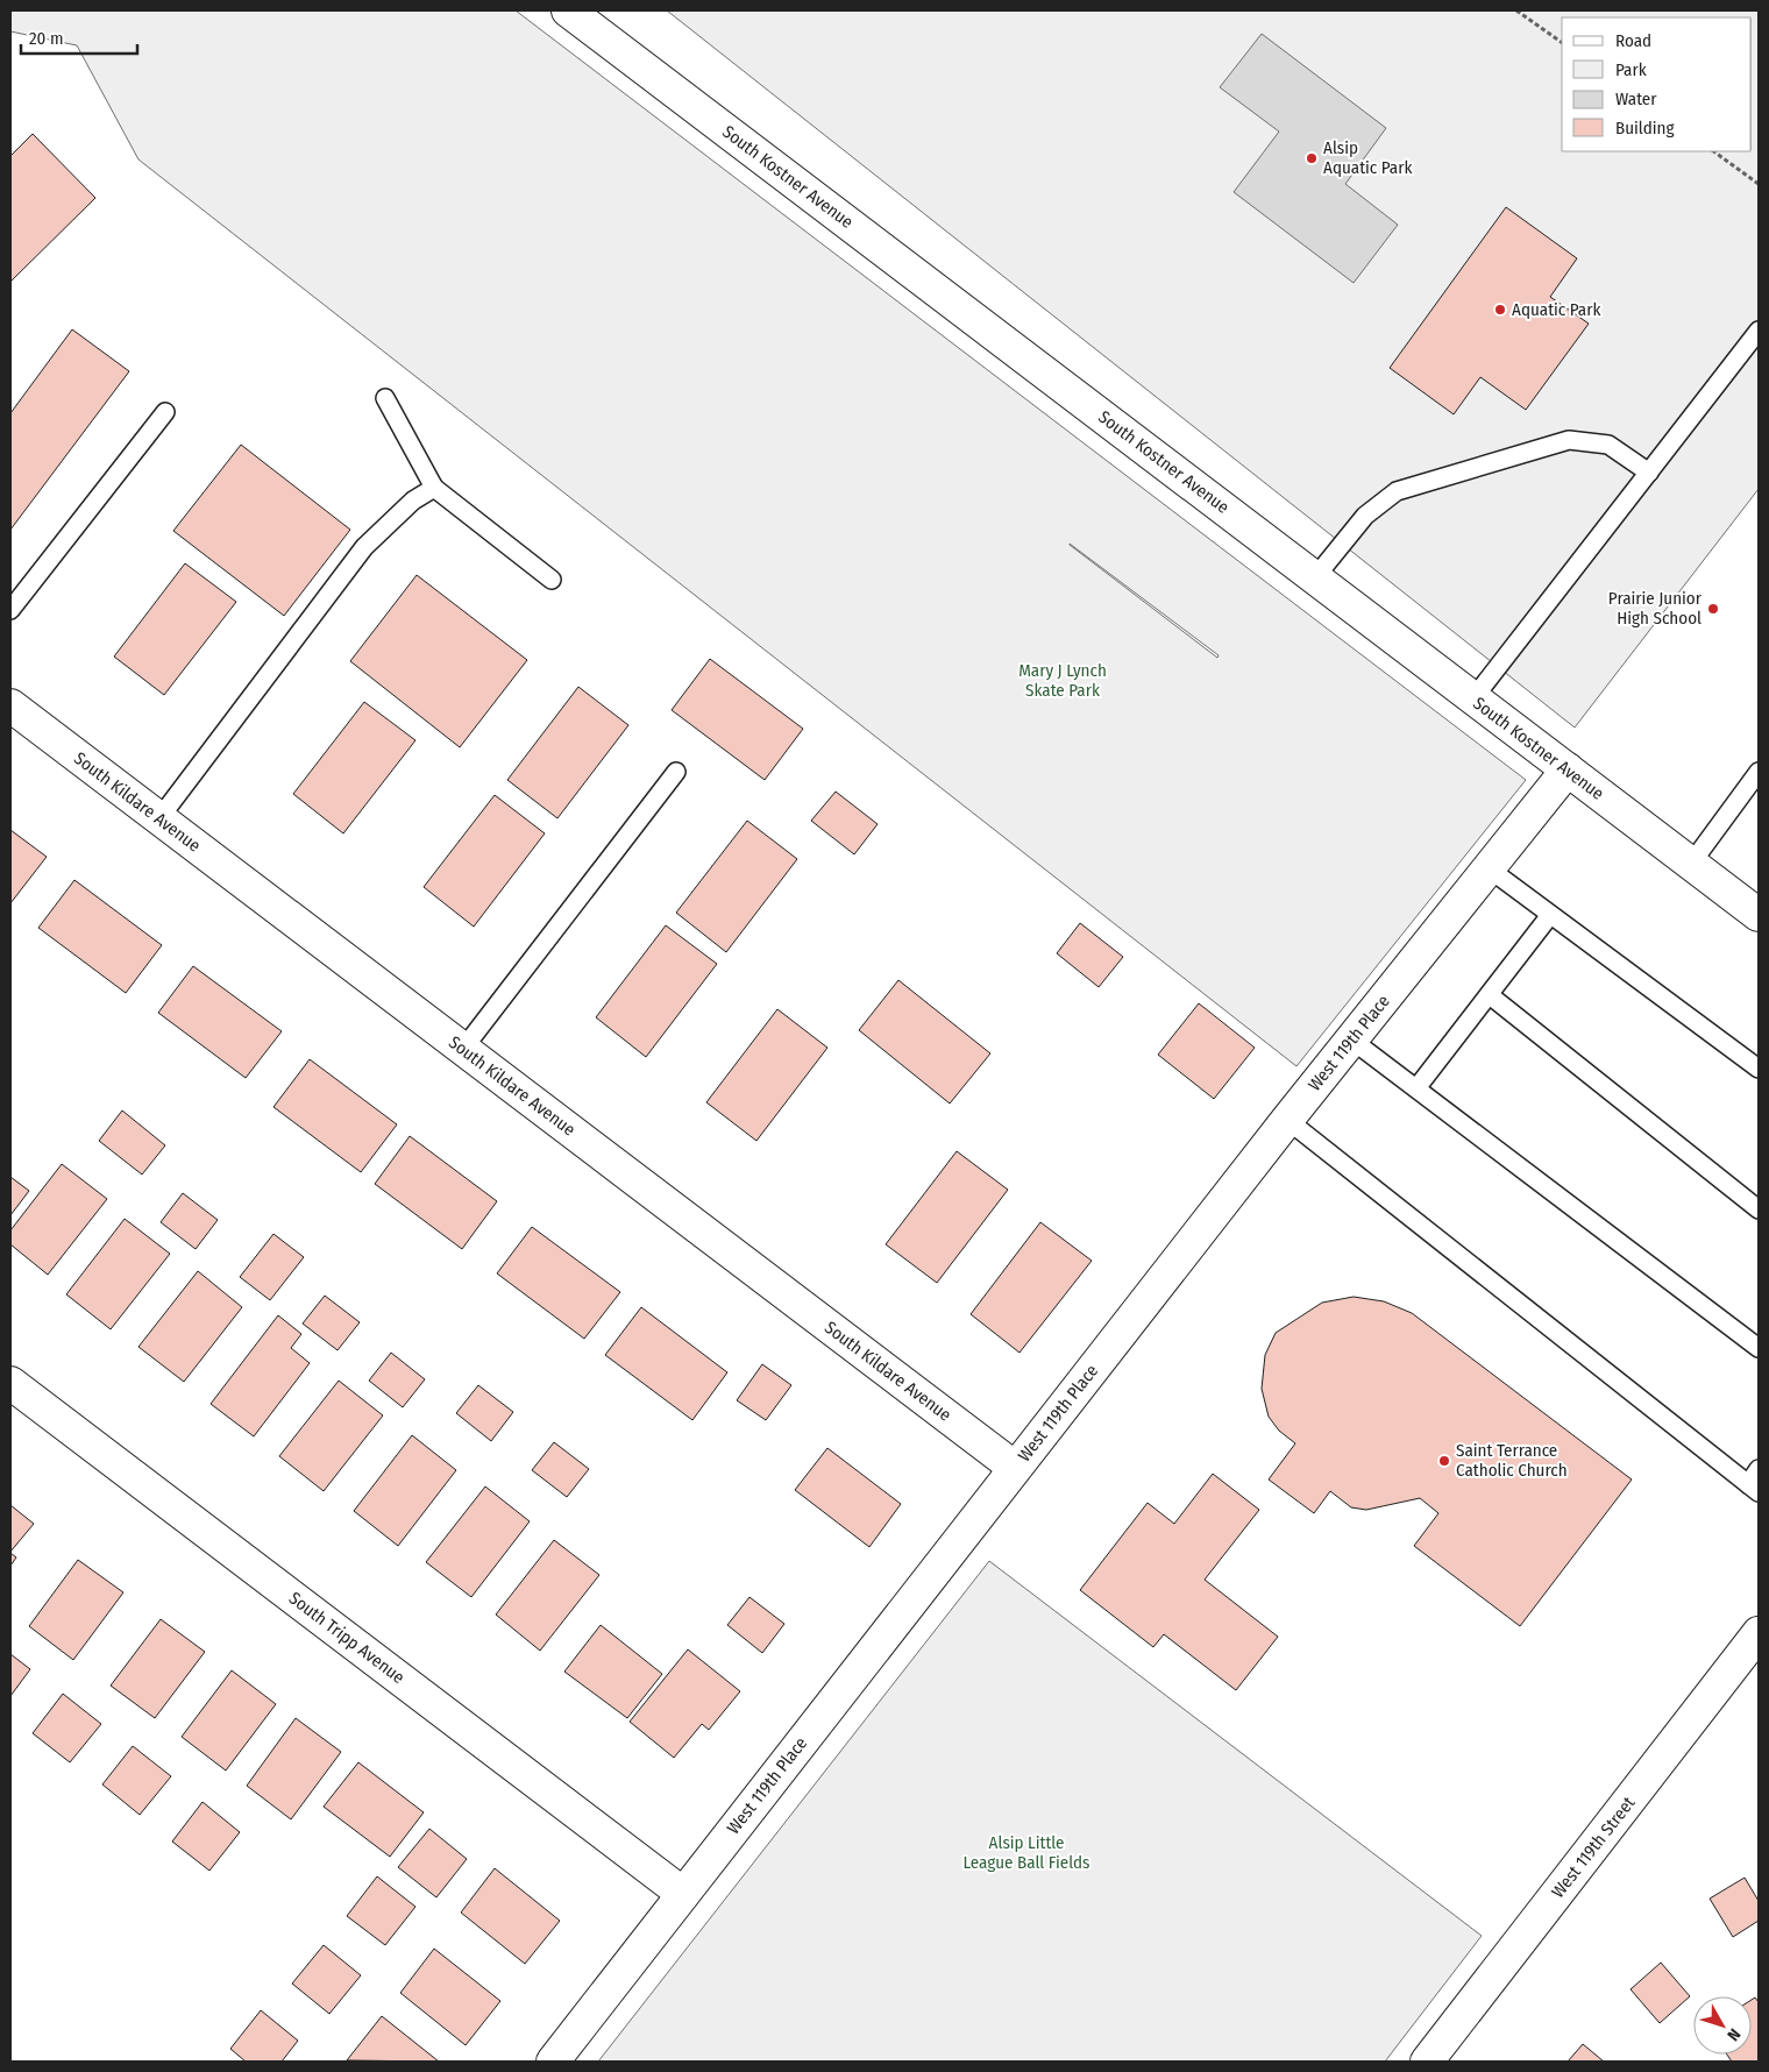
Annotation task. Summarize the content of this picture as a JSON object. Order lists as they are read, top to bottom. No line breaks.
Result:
{"streets":{"street":["South Kostner Avenue","South Kildare Avenue","West 119th Place","South Tripp Avenue","West 119th Street"]},"crossings":[["South Kostner Avenue","West 119th Place"],["South Kildare Avenue","West 119th Place"],["West 119th Place","South Tripp Avenue"]],"parks":["Mary J Lynch Skate Park","Alsip Little League Ball Fields"],"places":["Alsip Aquatic Park","Aquatic Park","Prairie Junior High School","Saint Terrance Catholic Church"],"legend":["Road","Park","Water","Building"],"scale_bar":"20 m","north":"bottom right"}
